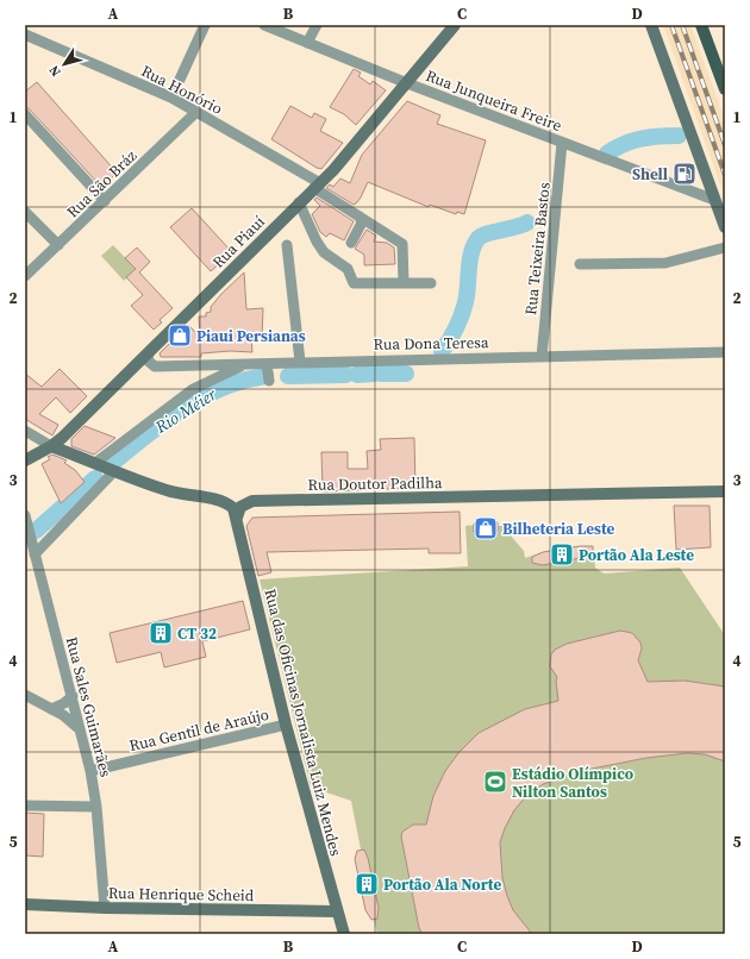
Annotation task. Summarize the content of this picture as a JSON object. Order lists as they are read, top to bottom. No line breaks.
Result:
{"streets":{"street":["Rua Honório","Rua Junqueira Freire","Rua São Bráz","Rua Piauí","Rua Teixeira Bastos","Rua Dona Teresa","Rua Doutor Padilha","Rua Sales Guimarães","Rua das Oficinas Jornalista Luiz Mendes","Rua Gentil de Araújo","Rua Henrique Scheid"]},"crossings":[["Rua Honório","Rua São Bráz"],["Rua Honório","Rua Piauí"],["Rua Junqueira Freire","Rua Piauí"],["Rua Junqueira Freire","Rua Teixeira Bastos"],["Rua Piauí","Rua Dona Teresa"],["Rua Teixeira Bastos","Rua Dona Teresa"],["Rua Doutor Padilha","Rua das Oficinas Jornalista Luiz Mendes"],["Rua Sales Guimarães","Rua Gentil de Araújo"],["Rua Sales Guimarães","Rua Henrique Scheid"],["Rua das Oficinas Jornalista Luiz Mendes","Rua Gentil de Araújo"],["Rua das Oficinas Jornalista Luiz Mendes","Rua Henrique Scheid"]],"water":["Rio Méier"],"places":{"fuel station":["Shell"],"shop":["Piaui Persianas","Bilheteria Leste"],"building":["Portão Ala Leste","CT 32","Portão Ala Norte"],"sports":["Estádio Olímpico Nilton Santos"]},"north":"bottom left","grid":{"columns":["A","B","C","D"],"rows":["1","2","3","4","5"]}}
